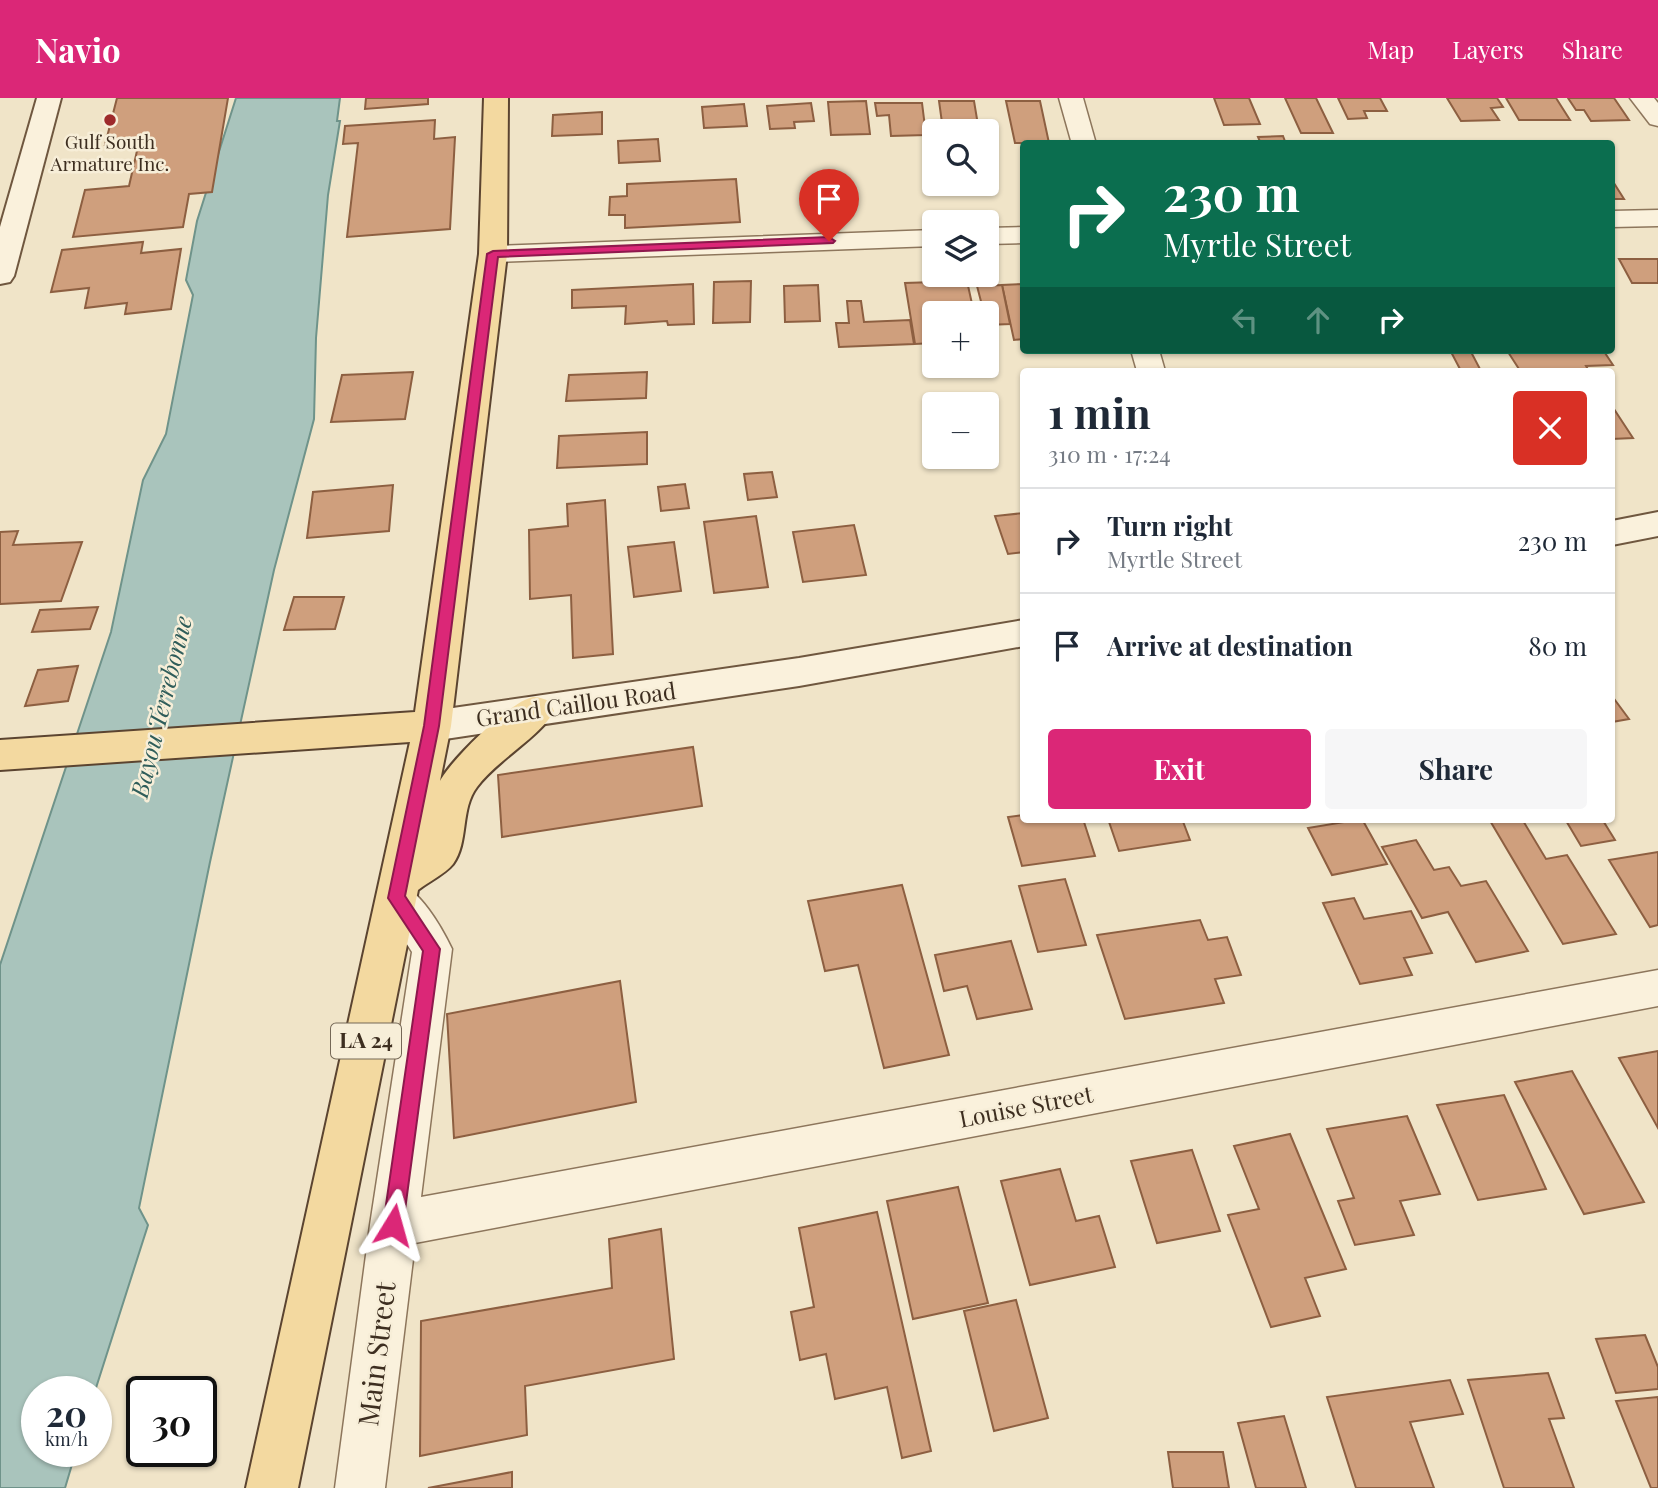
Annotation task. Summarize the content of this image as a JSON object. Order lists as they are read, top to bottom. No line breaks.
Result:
{"streets":{"main road":["Grand Caillou Road","LA 24"],"street":["Louise Street","Main Street"]},"crossings":[["Grand Caillou Road","LA 24"],["LA 24","Main Street"],["Louise Street","Main Street"]],"water":["Bayou Terrebonne"],"places":["Gulf South Armature Inc."],"page":{"header":"Navio","nav":["Map","Layers","Share"],"map_buttons":["+","−"],"turn":["230 m","Myrtle Street"],"heading":["1 min","310 m · 17:24"],"list":[{"name":"Turn right","note":"Myrtle Street","value":"230 m"},{"name":"Arrive at destination","value":"80 m"}],"buttons":["Exit","Share"],"speed":"20 km/h","limit":"30"}}
